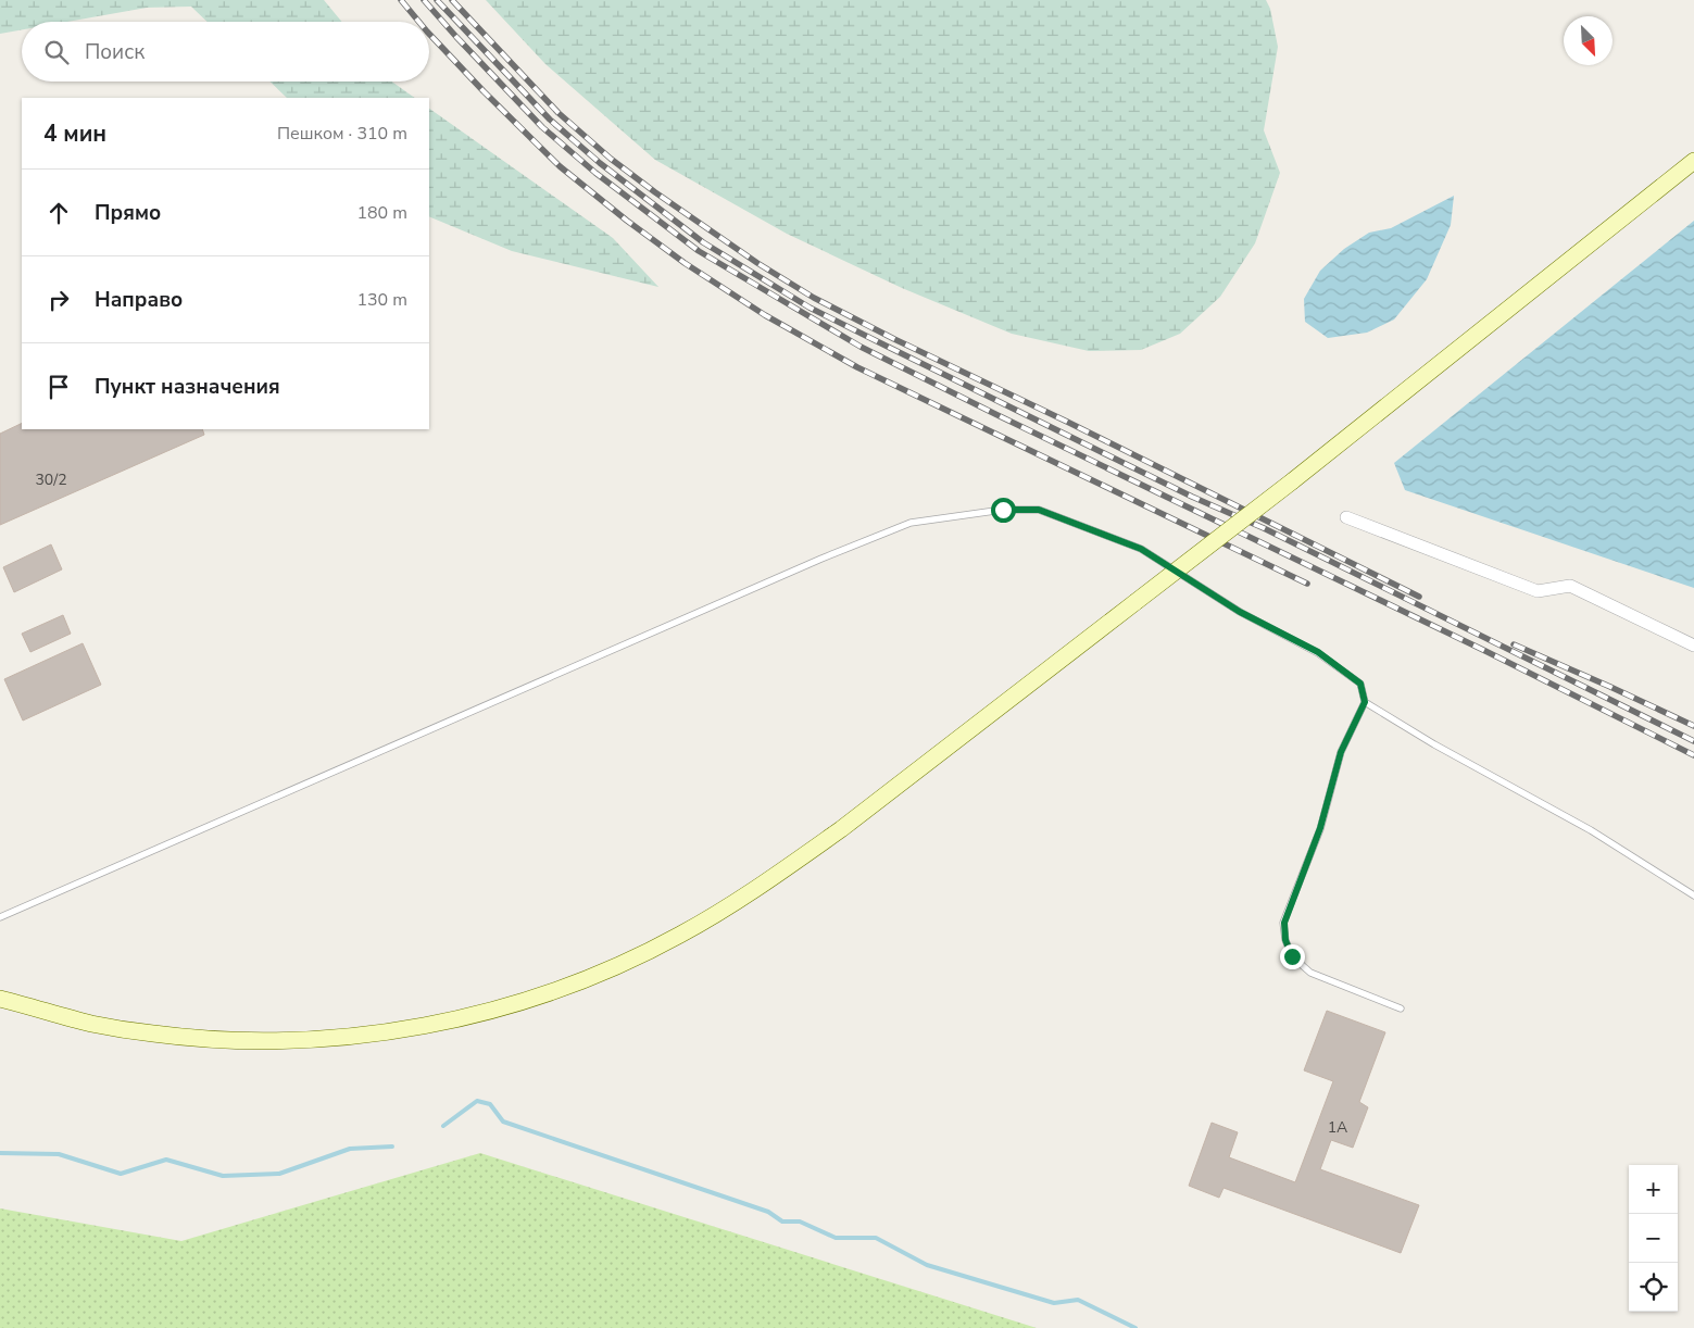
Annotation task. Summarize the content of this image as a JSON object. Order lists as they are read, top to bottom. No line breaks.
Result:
{"house_numbers":["30/2","1А"],"north":"bottom right","page":{"search":"Поиск","heading":["4 мин","Пешком · 310 m"],"list":[["Прямо","180 m"],["Направо","130 m"],"Пункт назначения"],"map_buttons":["+","−"]}}
